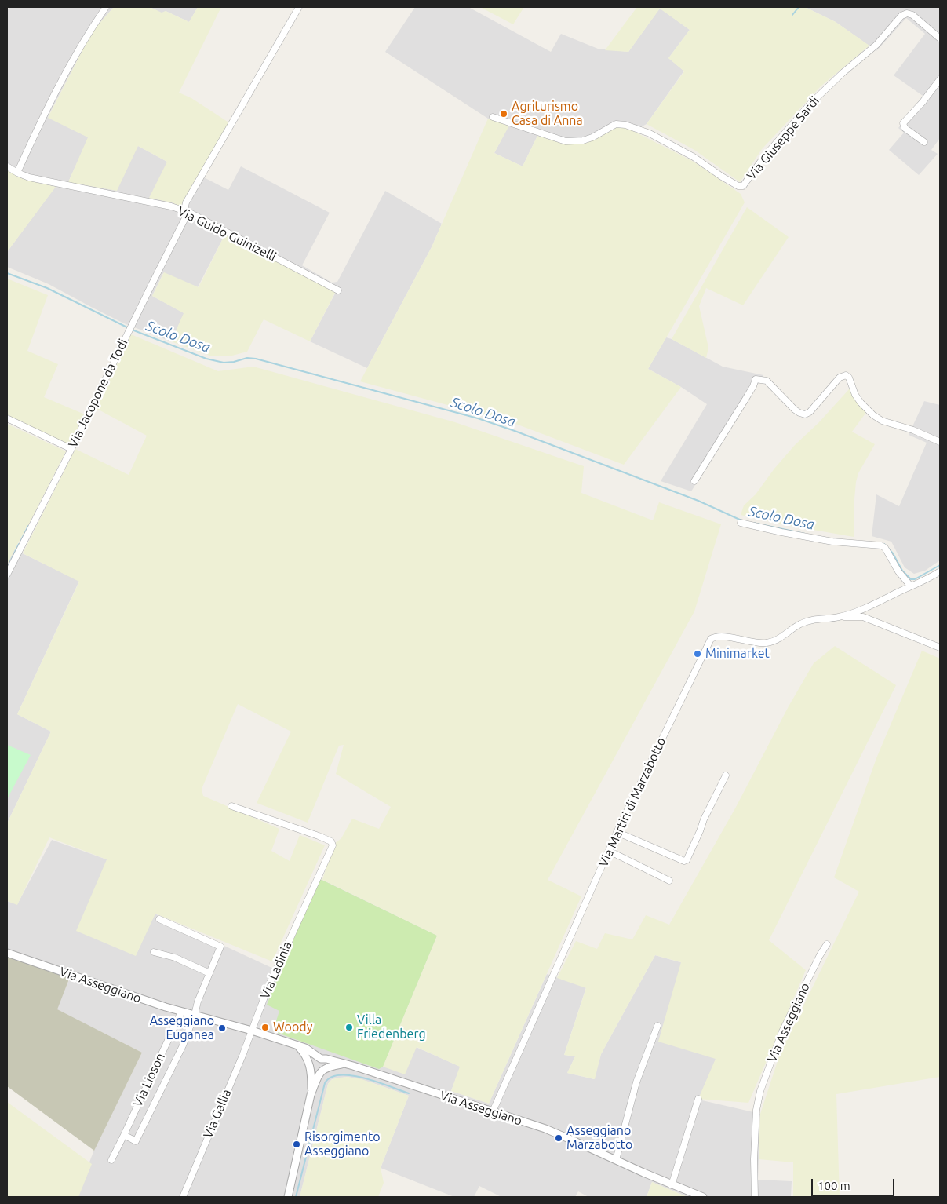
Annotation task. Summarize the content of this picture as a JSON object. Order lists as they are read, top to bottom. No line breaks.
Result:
{"streets":{"street":["Via Giuseppe Sardi","Via Guido Guinizelli","Via Jacopone da Todi","Via Martiri di Marzabotto","Via Ladinia","Via Asseggiano","Via Lioson","Via Gallia"]},"crossings":[["Via Guido Guinizelli","Via Jacopone da Todi"],["Via Martiri di Marzabotto","Via Asseggiano"],["Via Ladinia","Via Asseggiano"],["Via Ladinia","Via Gallia"],["Via Asseggiano","Via Lioson"],["Via Asseggiano","Via Gallia"]],"water":["Scolo Dosa"],"places":["Agriturismo Casa di Anna","Minimarket","Woody","Villa Friedenberg","Asseggiano Euganea","Asseggiano Marzabotto","Risorgimento Asseggiano"],"scale_bar":"100 m"}
